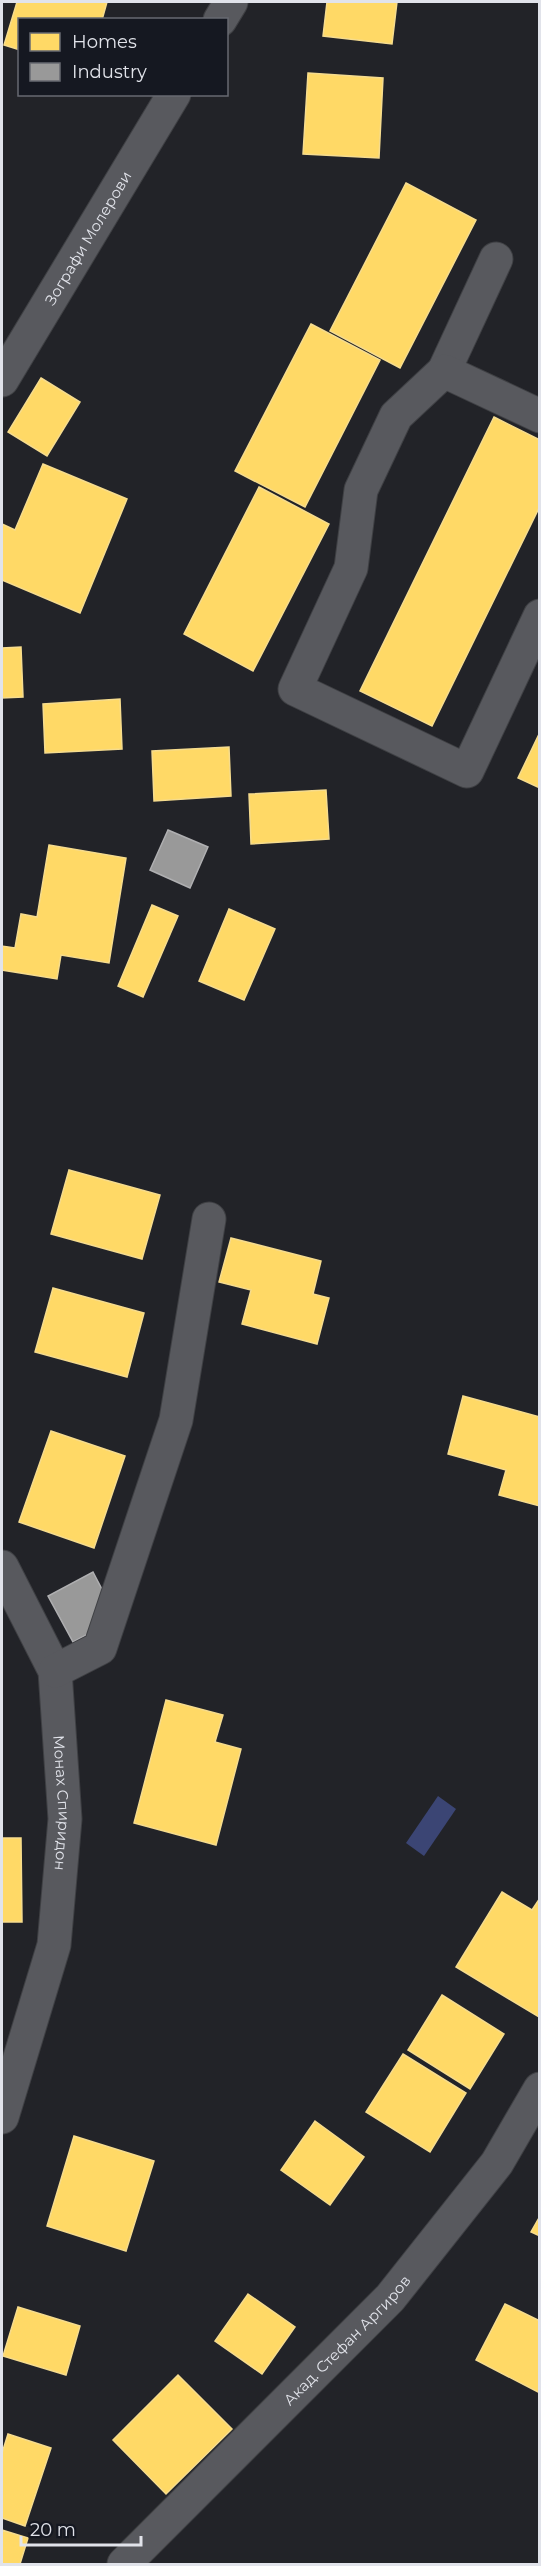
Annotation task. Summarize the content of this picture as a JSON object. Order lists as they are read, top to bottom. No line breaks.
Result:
{"streets":{"street":["Зографи Молерови","Монах Спиридон","Акад. Стефан Аргиров"]},"legend":["Homes","Industry"],"scale_bar":"20 m"}
